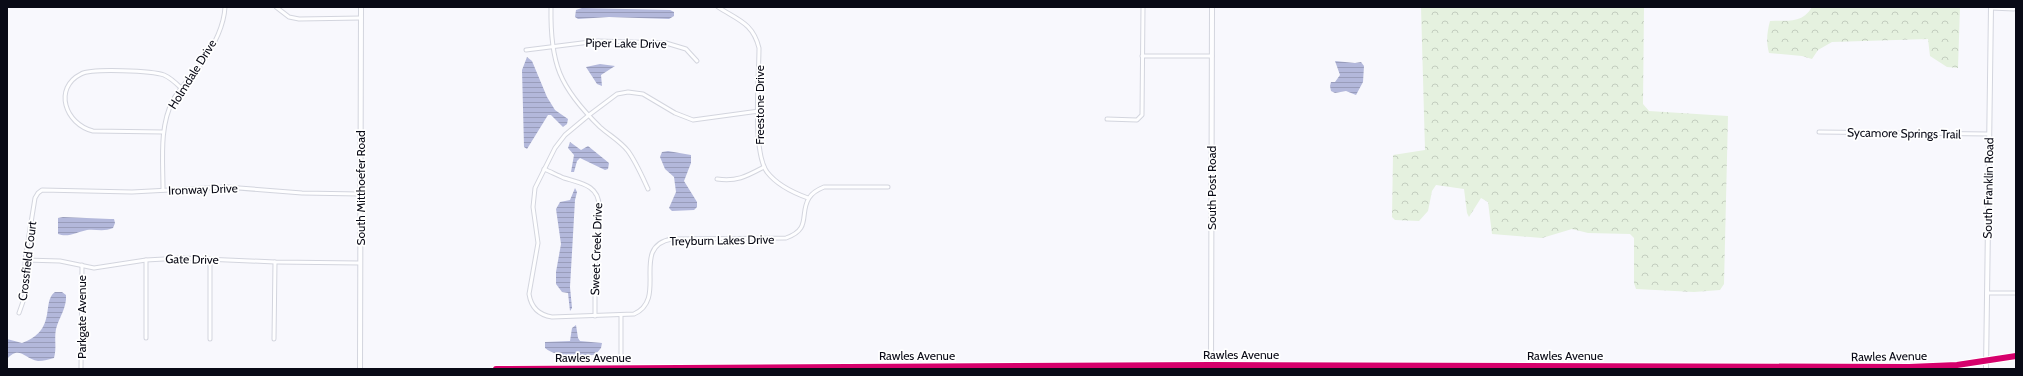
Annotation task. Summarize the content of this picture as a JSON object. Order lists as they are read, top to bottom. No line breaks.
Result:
{"streets":{"street":["Piper Lake Drive","Holmdale Drive","Freestone Drive","Sycamore Springs Trail","South Mitthoefer Road","South Post Road","South Franklin Road","Ironway Drive","Treyburn Lakes Drive","Sweet Creek Drive","Gate Drive","Crossfield Court","Parkgate Avenue","Rawles Avenue"]},"crossings":[["Holmdale Drive","Ironway Drive"],["Freestone Drive","Treyburn Lakes Drive"],["Sycamore Springs Trail","South Franklin Road"],["South Mitthoefer Road","Ironway Drive"],["South Mitthoefer Road","Gate Drive"],["South Post Road","Rawles Avenue"],["South Franklin Road","Rawles Avenue"],["Ironway Drive","Crossfield Court"],["Treyburn Lakes Drive","Sweet Creek Drive"],["Gate Drive","Crossfield Court"],["Gate Drive","Parkgate Avenue"]]}
